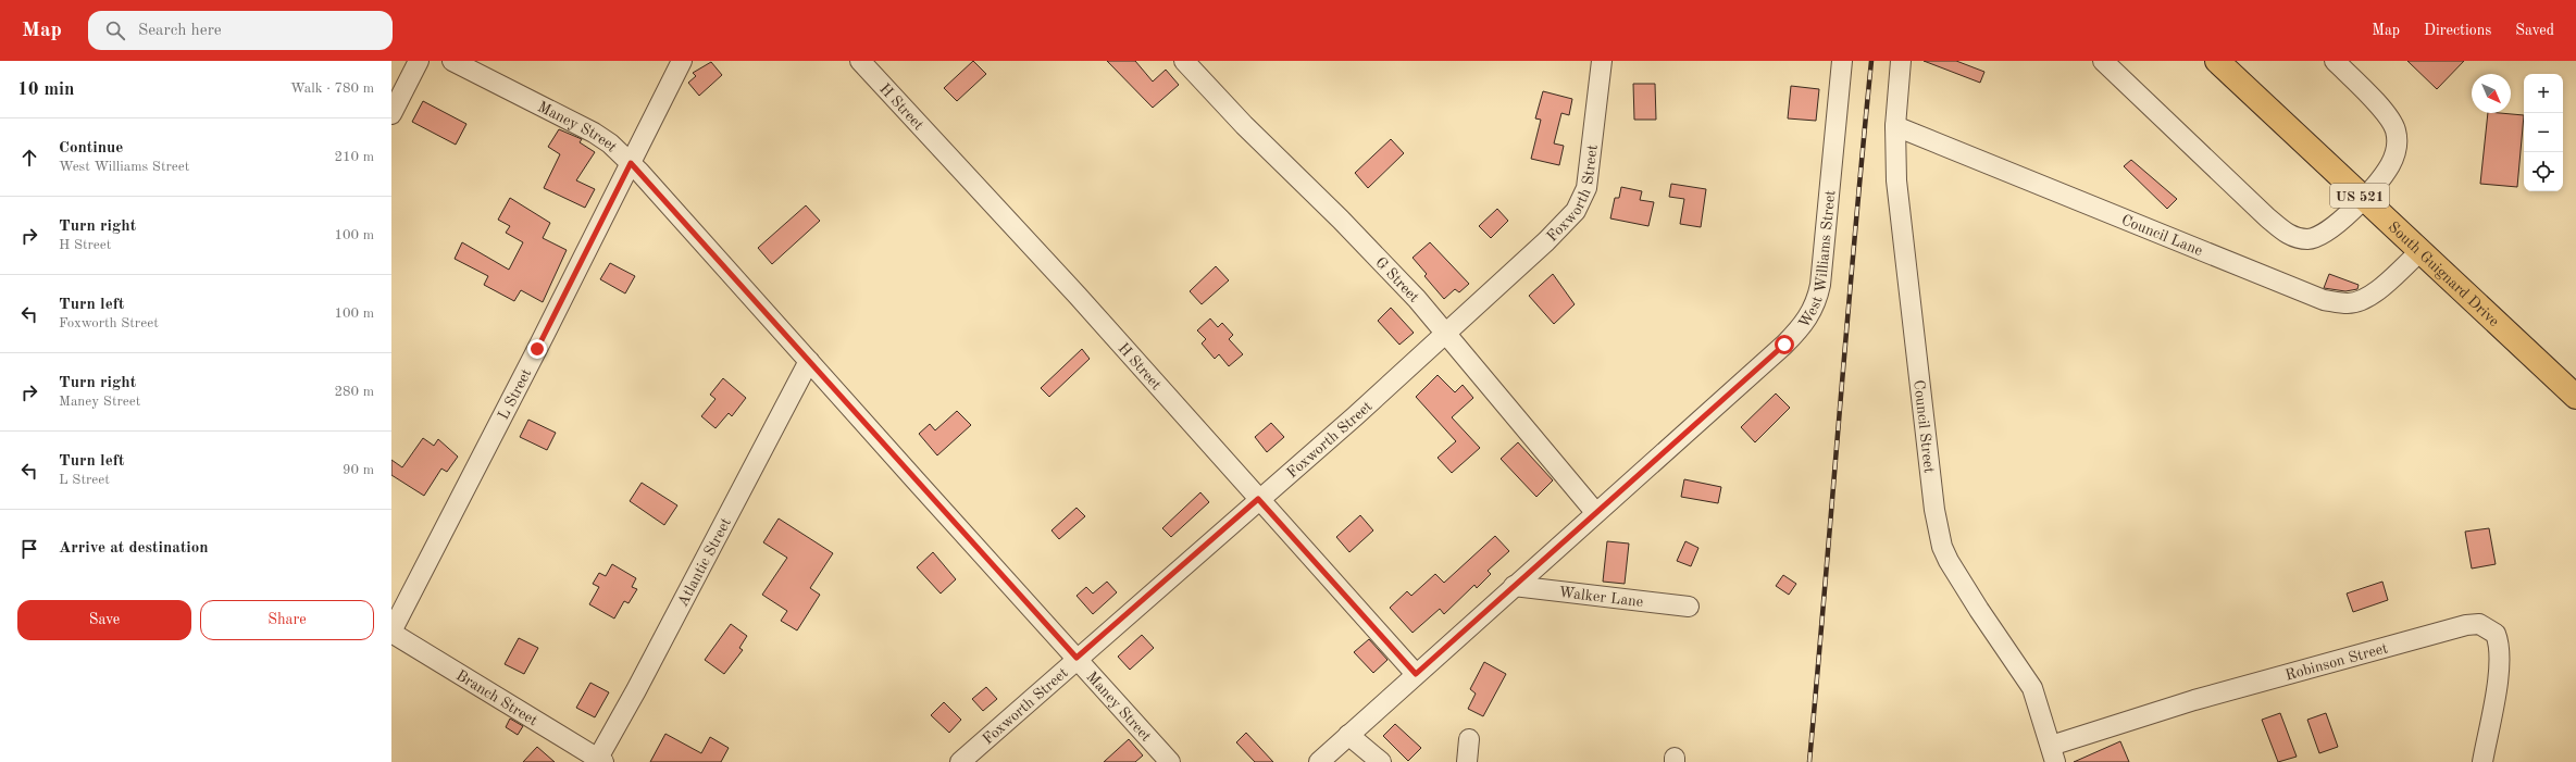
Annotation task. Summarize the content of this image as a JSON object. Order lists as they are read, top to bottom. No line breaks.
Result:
{"streets":{"highway":["US 521","South Guignard Drive"],"street":["H Street","Maney Street","Foxworth Street","Council Lane","West Williams Street","G Street","L Street","Council Street","Atlantic Street","Walker Lane","Robinson Street","Branch Street"]},"crossings":[["H Street","Foxworth Street"],["H Street","West Williams Street"],["Maney Street","Foxworth Street"],["Maney Street","L Street"],["Maney Street","Atlantic Street"],["Foxworth Street","G Street"],["Council Lane","South Guignard Drive"],["Council Lane","Council Street"],["West Williams Street","G Street"],["West Williams Street","Walker Lane"],["L Street","Branch Street"],["Council Street","Robinson Street"],["Atlantic Street","Branch Street"]],"north":"bottom right","page":{"header":"Map","search":"Search here","nav":["Map","Directions","Saved"],"heading":["10 min","Walk · 780 m"],"map_buttons":["+","−"],"list":[["Continue","West Williams Street","210 m"],["Turn right","H Street","100 m"],["Turn left","Foxworth Street","100 m"],["Turn right","Maney Street","280 m"],["Turn left","L Street","90 m"],"Arrive at destination"],"buttons":["Save","Share"]}}
